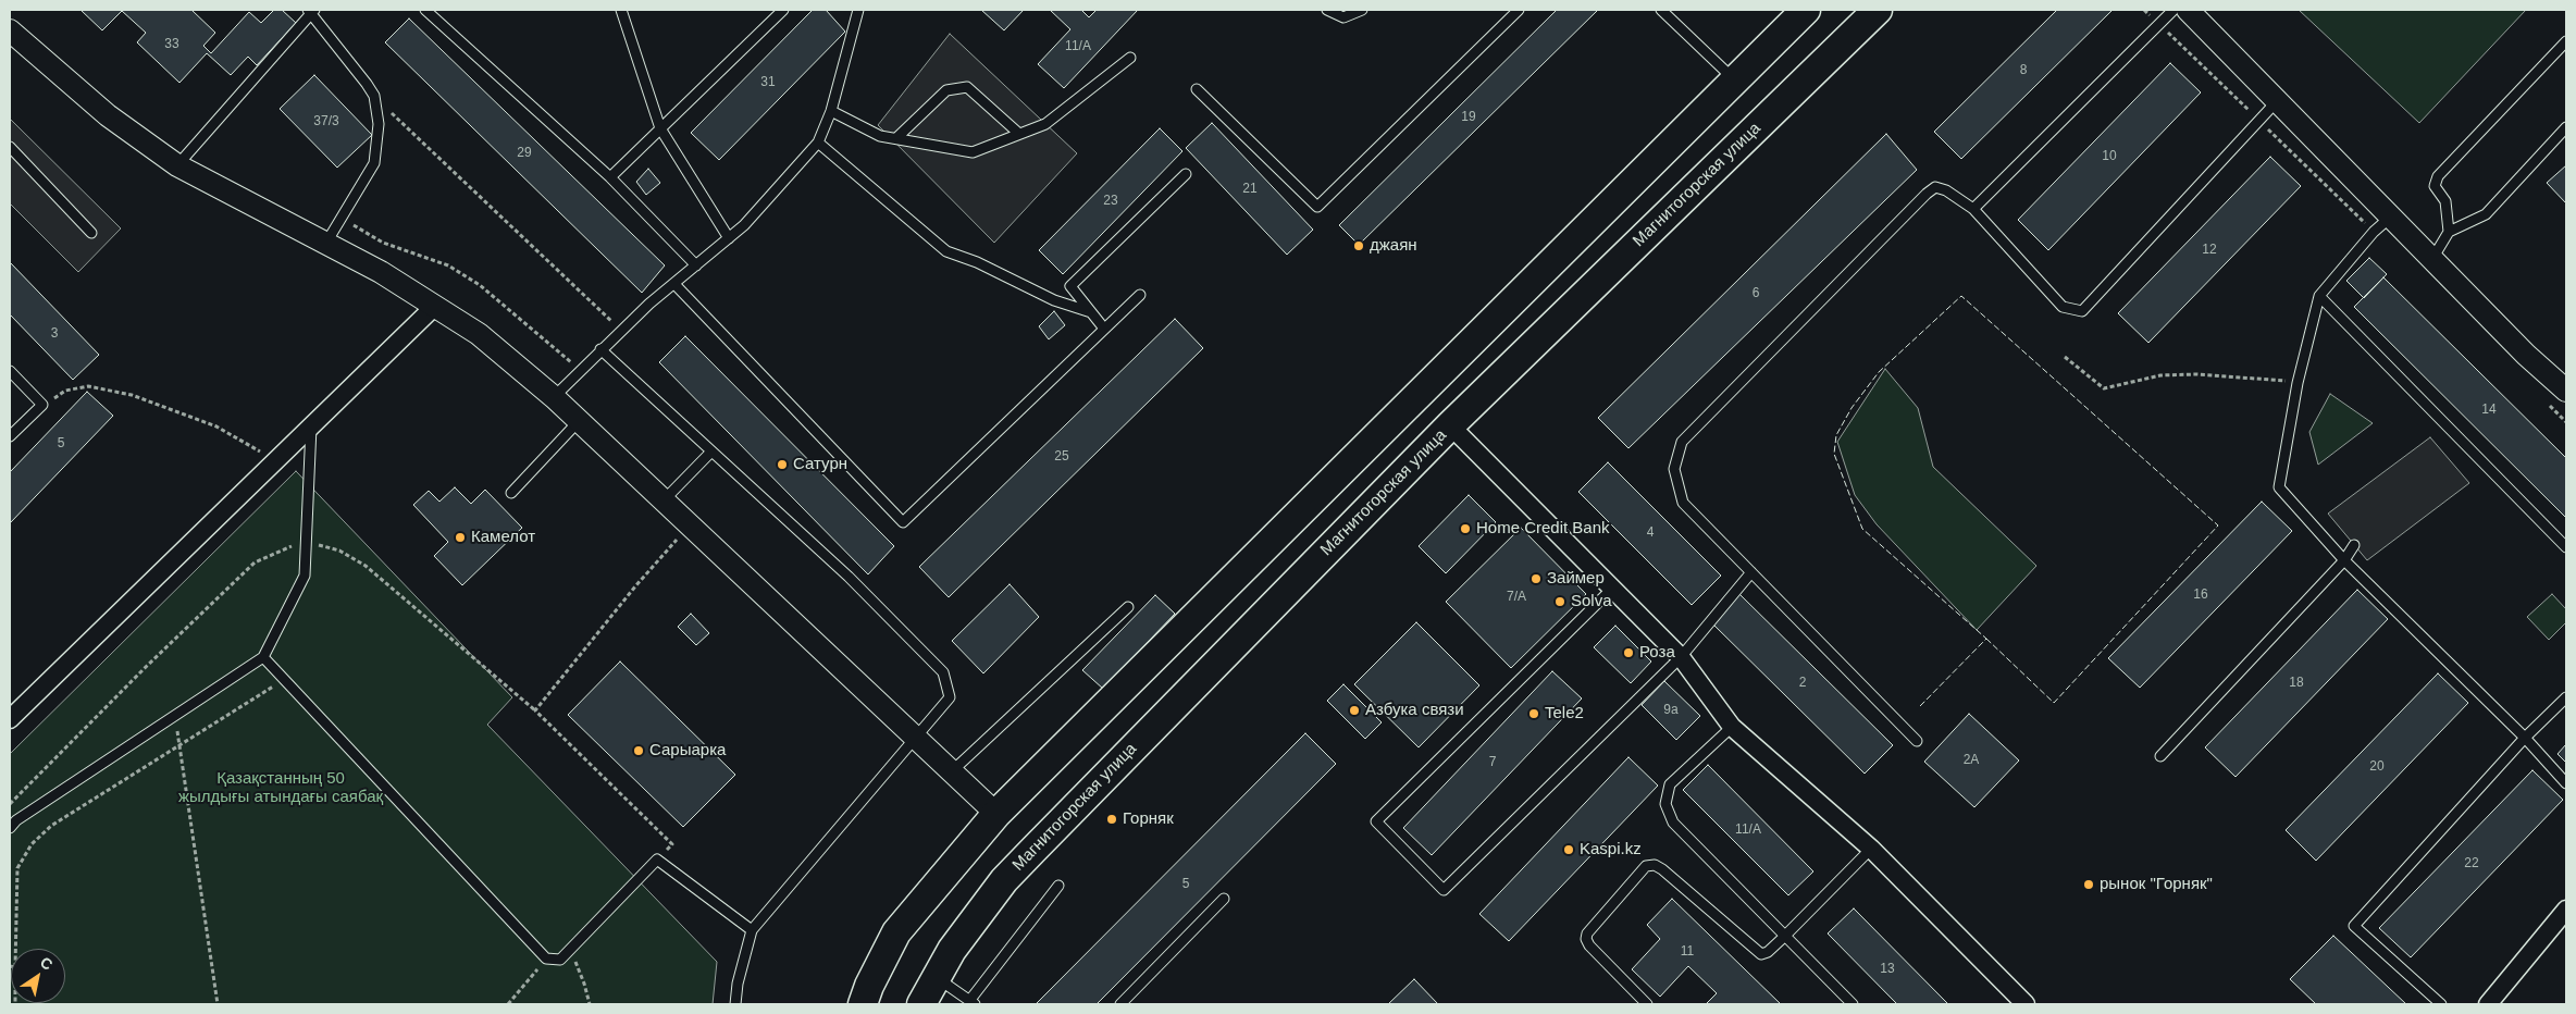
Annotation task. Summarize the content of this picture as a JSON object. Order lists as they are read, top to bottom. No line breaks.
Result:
{"streets":{"main road":["Магнитогорская улица"]},"parks":["Қазақстанның 50 жылдығы атындағы саябақ"],"places":["джаян","Сатурн","Home Credit Bank","Камелот","Займер","Solva","Роза","Азбука связи","Tele2","Сарыарка","Горняк","Kaspi.kz","рынок \"Горняк\""],"house_numbers":["33","11/А","8","31","19","37/3","29","10","21","23","12","6","3","14","5","25","4","16","7/А","2","18","9а","2А","7","20","11/А","22","5","11","13"],"north":"top right"}
